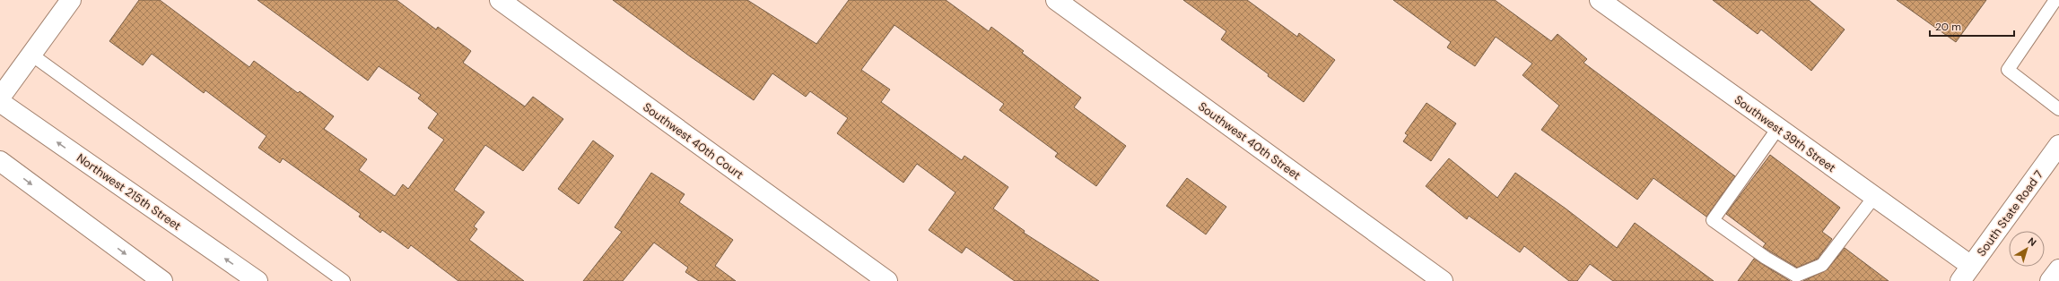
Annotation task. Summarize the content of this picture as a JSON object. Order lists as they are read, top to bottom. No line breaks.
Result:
{"streets":{"street":["Southwest 39th Street","Southwest 40th Court","Southwest 40th Street","Northwest 215th Street","South State Road 7"]},"crossings":[["Southwest 39th Street","South State Road 7"]],"scale_bar":"20 m","north":"top right"}
